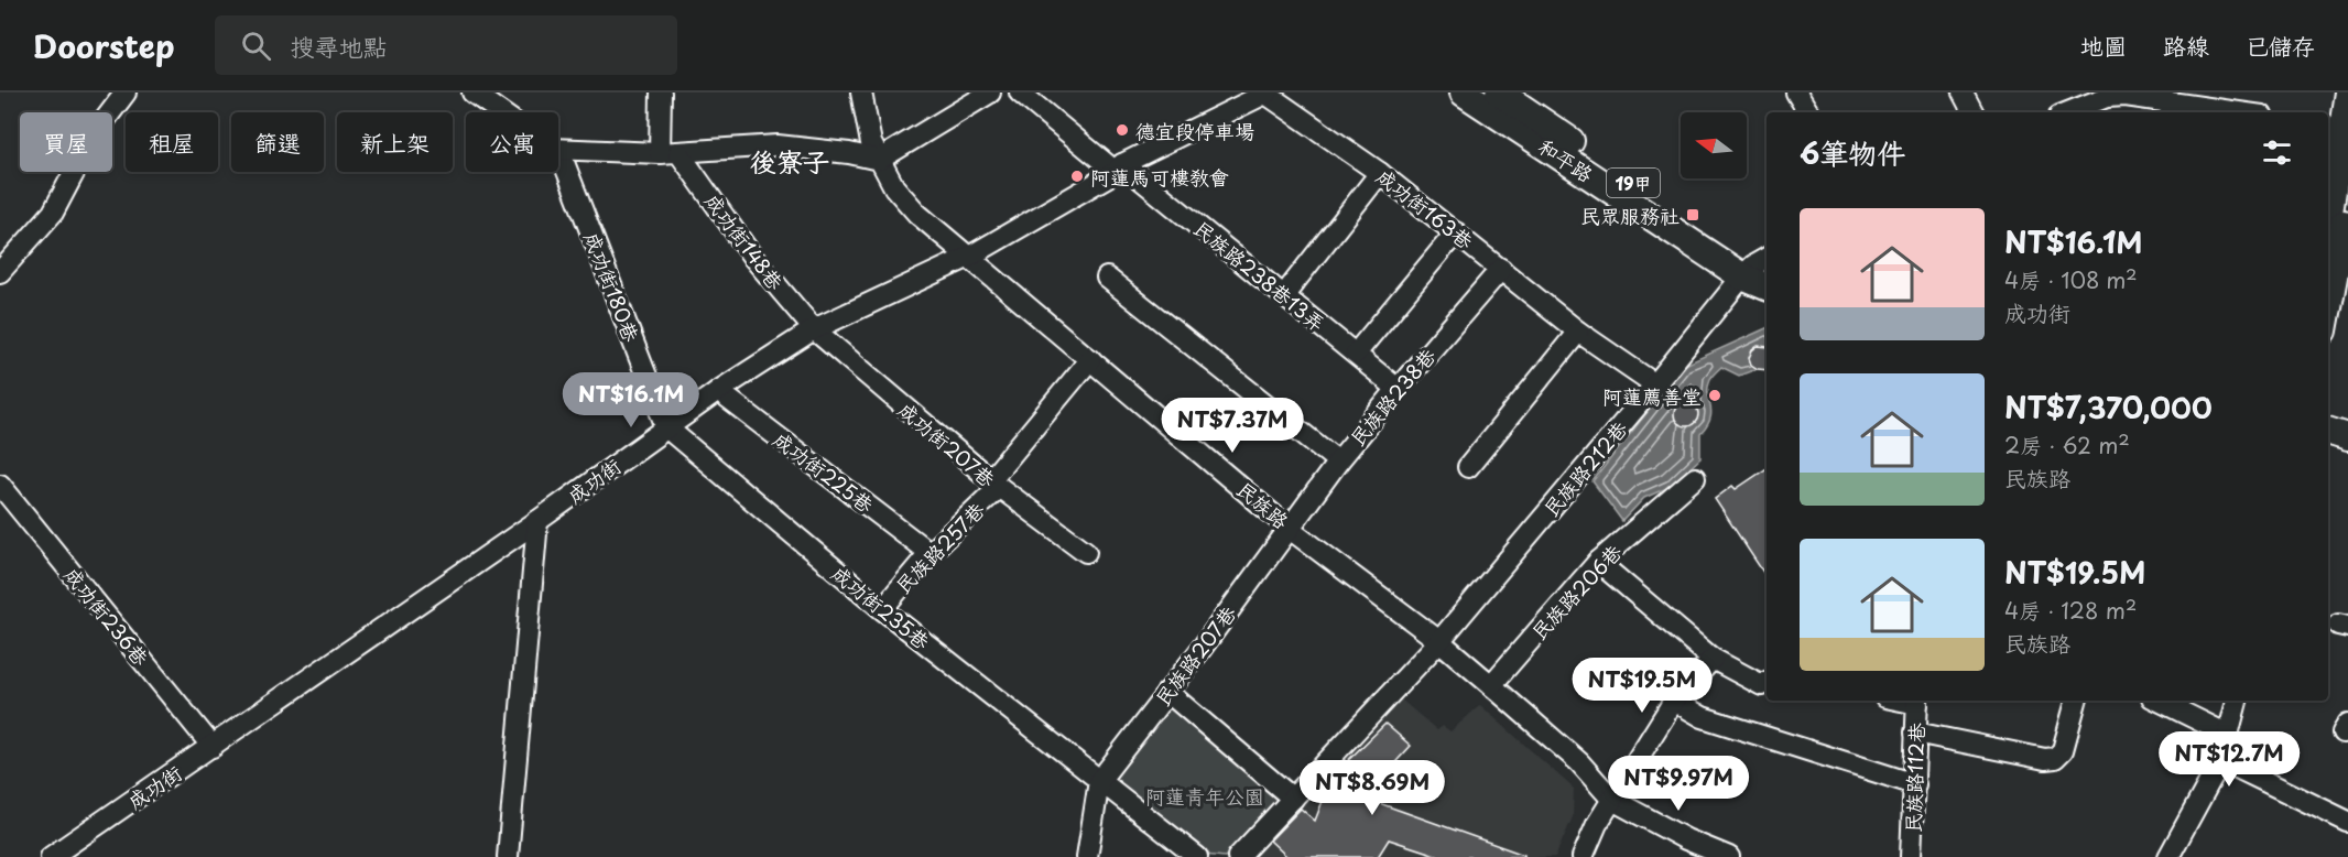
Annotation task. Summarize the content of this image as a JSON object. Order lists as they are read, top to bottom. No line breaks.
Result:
{"streets":{"main road":["和平路","19甲"],"street":["成功街163巷","成功街148巷","民族路238巷13弄","成功街180巷","民族路238巷","成功街207巷","民族路212巷","成功街225巷","成功街","民族路","民族路257巷","民族路206巷","成功街235巷","成功街236巷","民族路207巷","民族路112巷"]},"crossings":[["和平路","民族路212巷"],["成功街163巷","民族路238巷"],["成功街163巷","民族路212巷"],["成功街163巷","成功街"],["成功街148巷","成功街207巷"],["成功街148巷","成功街"],["民族路238巷13弄","民族路238巷"],["民族路238巷13弄","成功街"],["成功街180巷","成功街"],["成功街180巷","成功街235巷"],["民族路238巷","民族路"],["民族路238巷","民族路207巷"],["成功街207巷","成功街"],["成功街207巷","民族路257巷"],["民族路212巷","民族路"],["成功街225巷","成功街"],["成功街225巷","民族路257巷"],["成功街","民族路"],["成功街","成功街235巷"],["成功街","成功街236巷"],["民族路","民族路257巷"],["民族路","民族路206巷"],["民族路","民族路207巷"],["民族路257巷","成功街235巷"],["成功街235巷","民族路207巷"]],"districts":["後寮子"],"parks":["阿蓮青年公園"],"places":{"other":["德宜段停車場","阿蓮馬可樓教會","阿蓮薦善堂"],"transit":["民眾服務社"]},"north":"left","page":{"header":"Doorstep","search":"搜尋地點","nav":["地圖","路線","已儲存"],"chip":["買屋","租屋","篩選","新上架","公寓"],"heading":"6筆物件","list":[{"name":"NT$16.1M","note":"4房 · 108 m² · 成功街"},{"name":"NT$7,370,000","note":"2房 · 62 m² · 民族路"},{"name":"NT$19.5M","note":"4房 · 128 m² · 民族路"}],"price":["NT$16.1M","NT$7.37M","NT$19.5M","NT$12.7M","NT$9.97M","NT$8.69M"]}}
